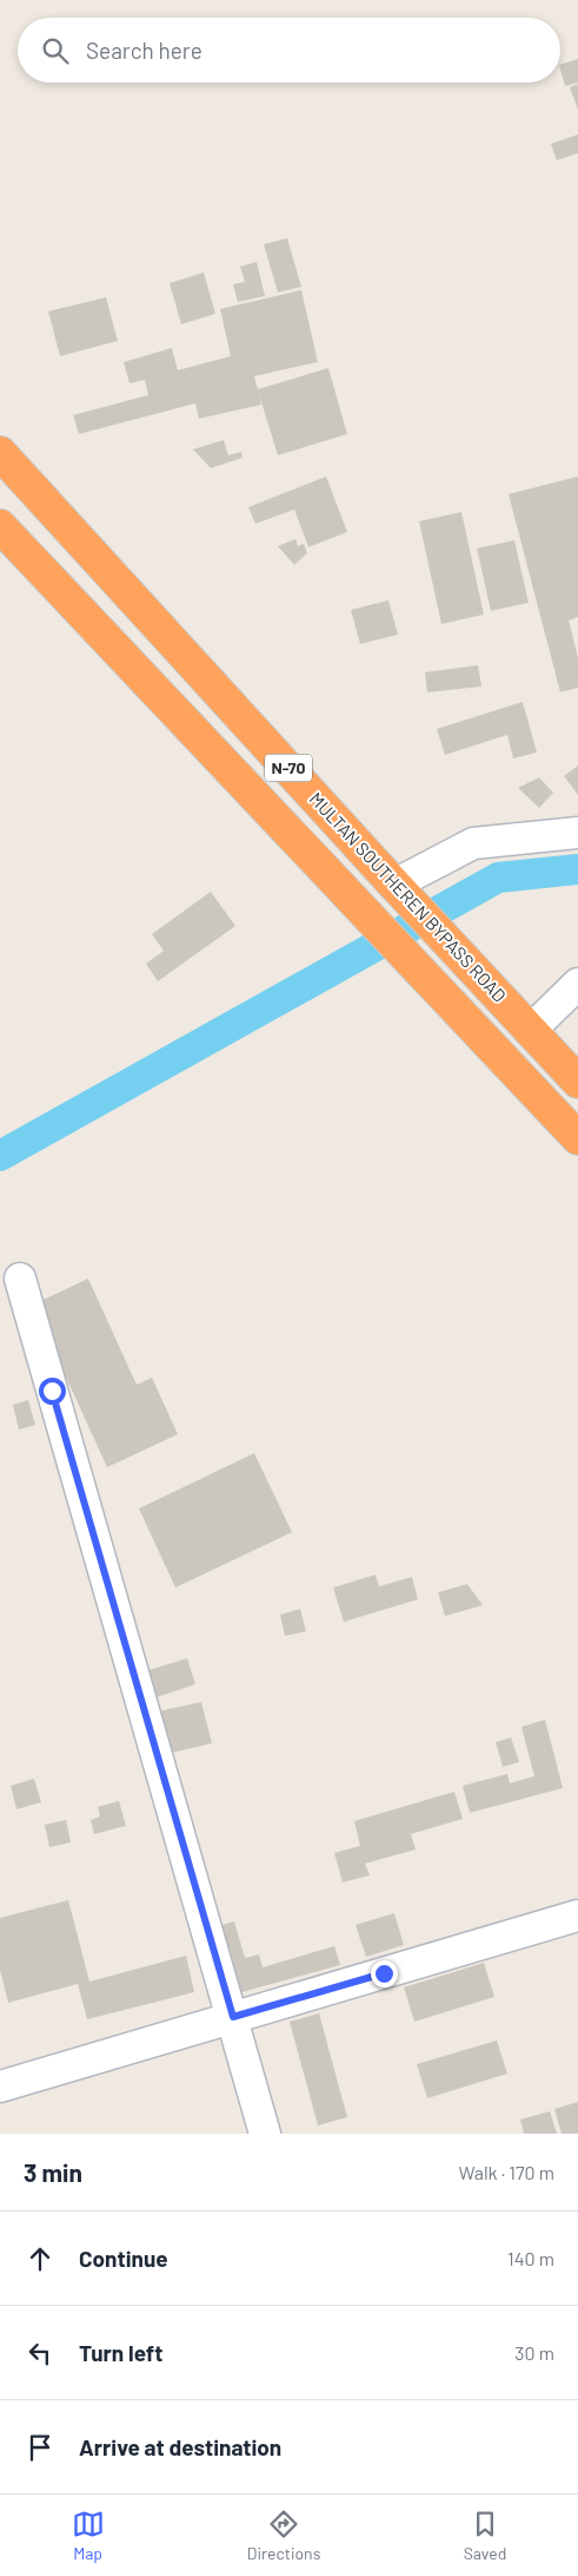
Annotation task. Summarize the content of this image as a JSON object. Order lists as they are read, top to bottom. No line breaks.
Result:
{"streets":{"highway":["N-70","MULTAN SOUTHEREN BYPASS ROAD"]},"page":{"search":"Search here","heading":["3 min","Walk · 170 m"],"list":[["Continue","140 m"],["Turn left","30 m"],"Arrive at destination"],"nav":["Map","Directions","Saved"]}}
